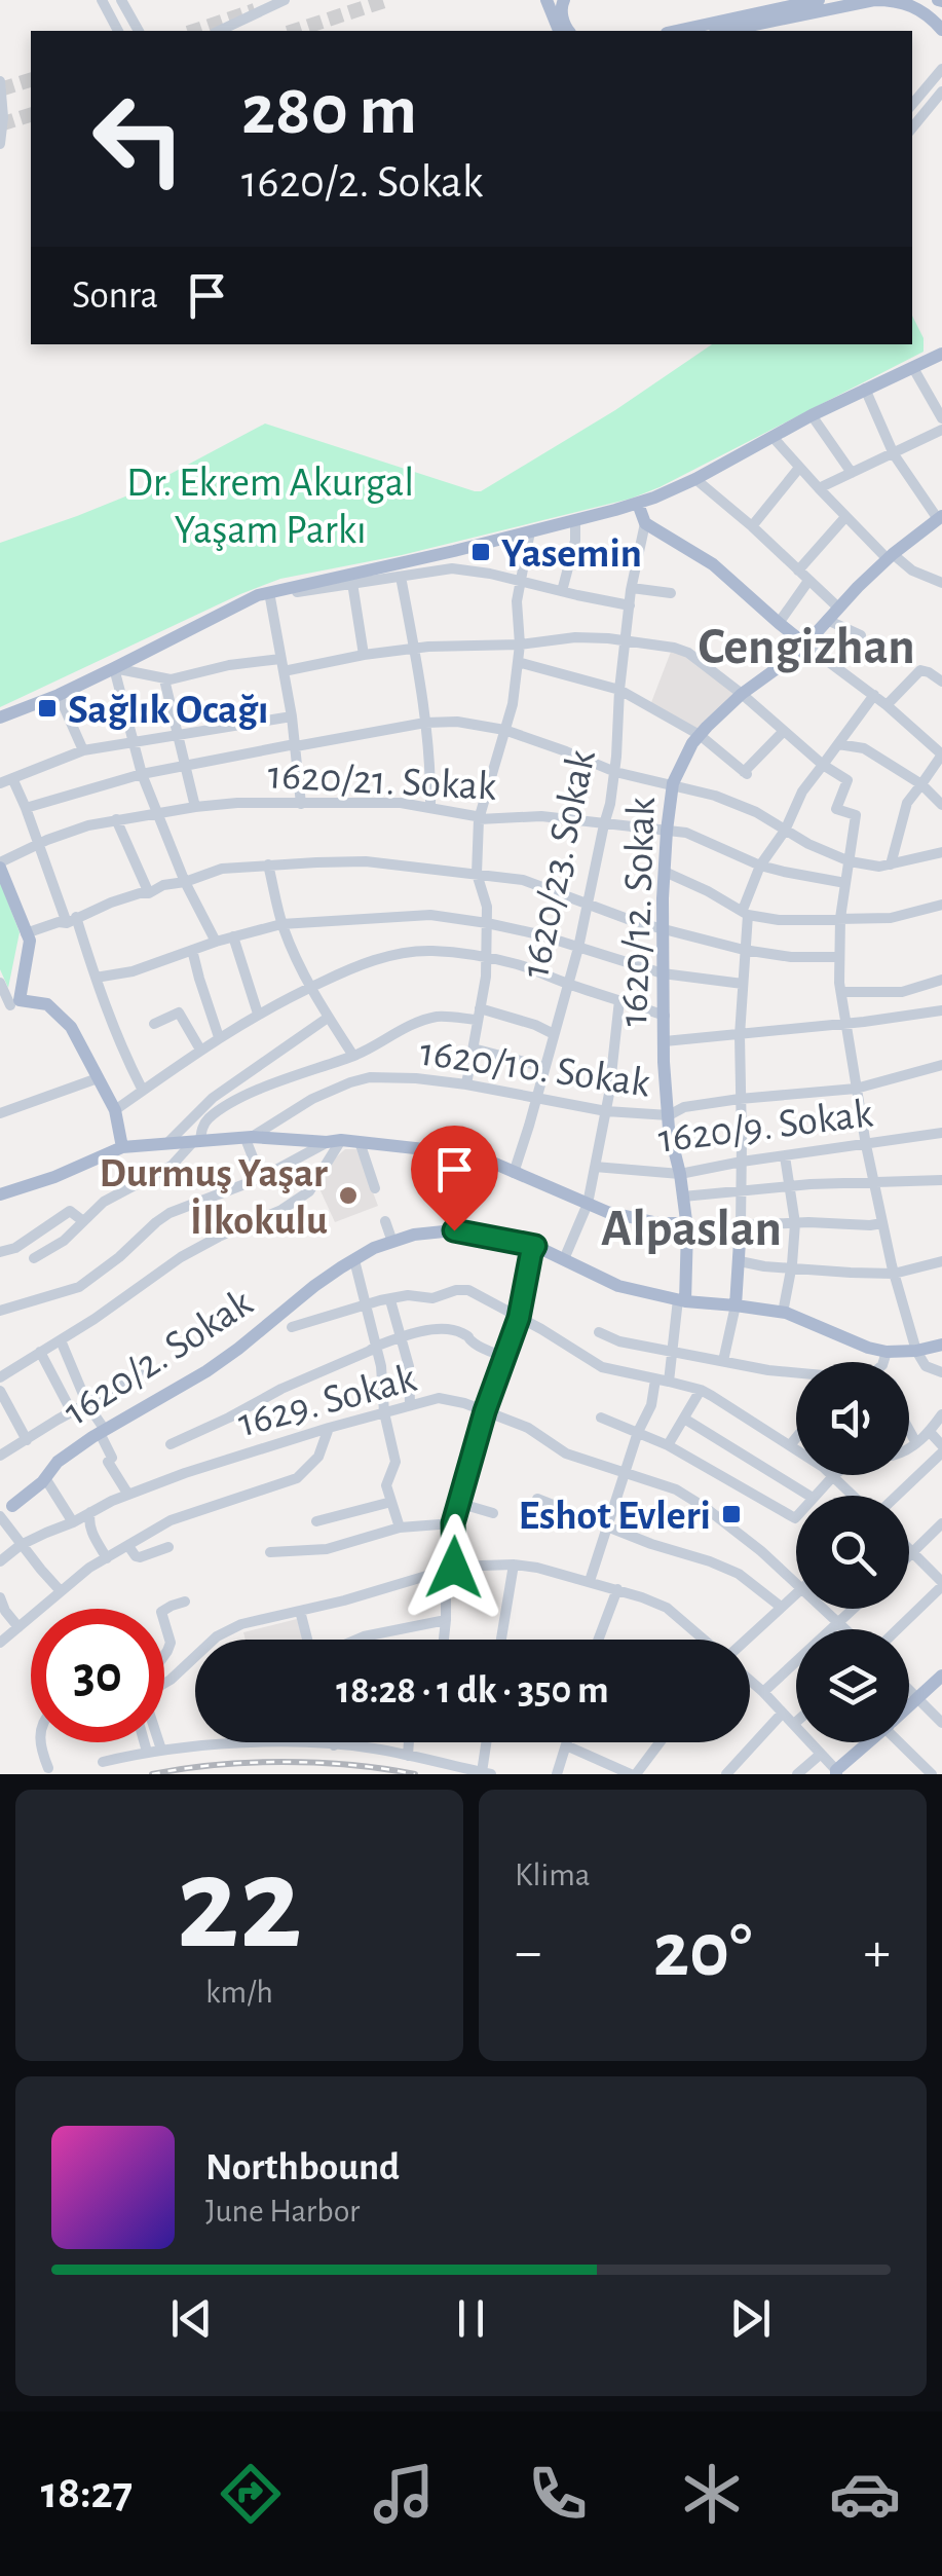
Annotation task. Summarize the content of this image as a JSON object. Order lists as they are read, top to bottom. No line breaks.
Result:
{"streets":{"main road":["1620/12. Sokak","1620/2. Sokak"],"street":["1620/21. Sokak","1620/23. Sokak","1620/10. Sokak","1620/9. Sokak","1629. Sokak"]},"crossings":[["1620/21. Sokak","1620/23. Sokak"],["1620/21. Sokak","1620/12. Sokak"],["1620/23. Sokak","1620/10. Sokak"],["1620/12. Sokak","1620/10. Sokak"],["1620/12. Sokak","1620/9. Sokak"],["1620/12. Sokak","1620/2. Sokak"]],"districts":["Cengizhan","Alpaslan"],"parks":["Dr. Ekrem Akurgal Yaşam Parkı"],"places":{"transit":["Yasemin","Sağlık Ocağı","Eshot Evleri"],"other":["Durmuş Yaşar İlkokulu"]},"page":{"turn":["280 m","1620/2. Sokak"],"then":"Sonra","limit":"30","trip":"18:28 · 1 dk · 350 m","tile":[["22","km/h"],"Klima"],"heat":["−","20°","+"],"song":["Northbound","June Harbor"],"tabs":"18:27"}}
